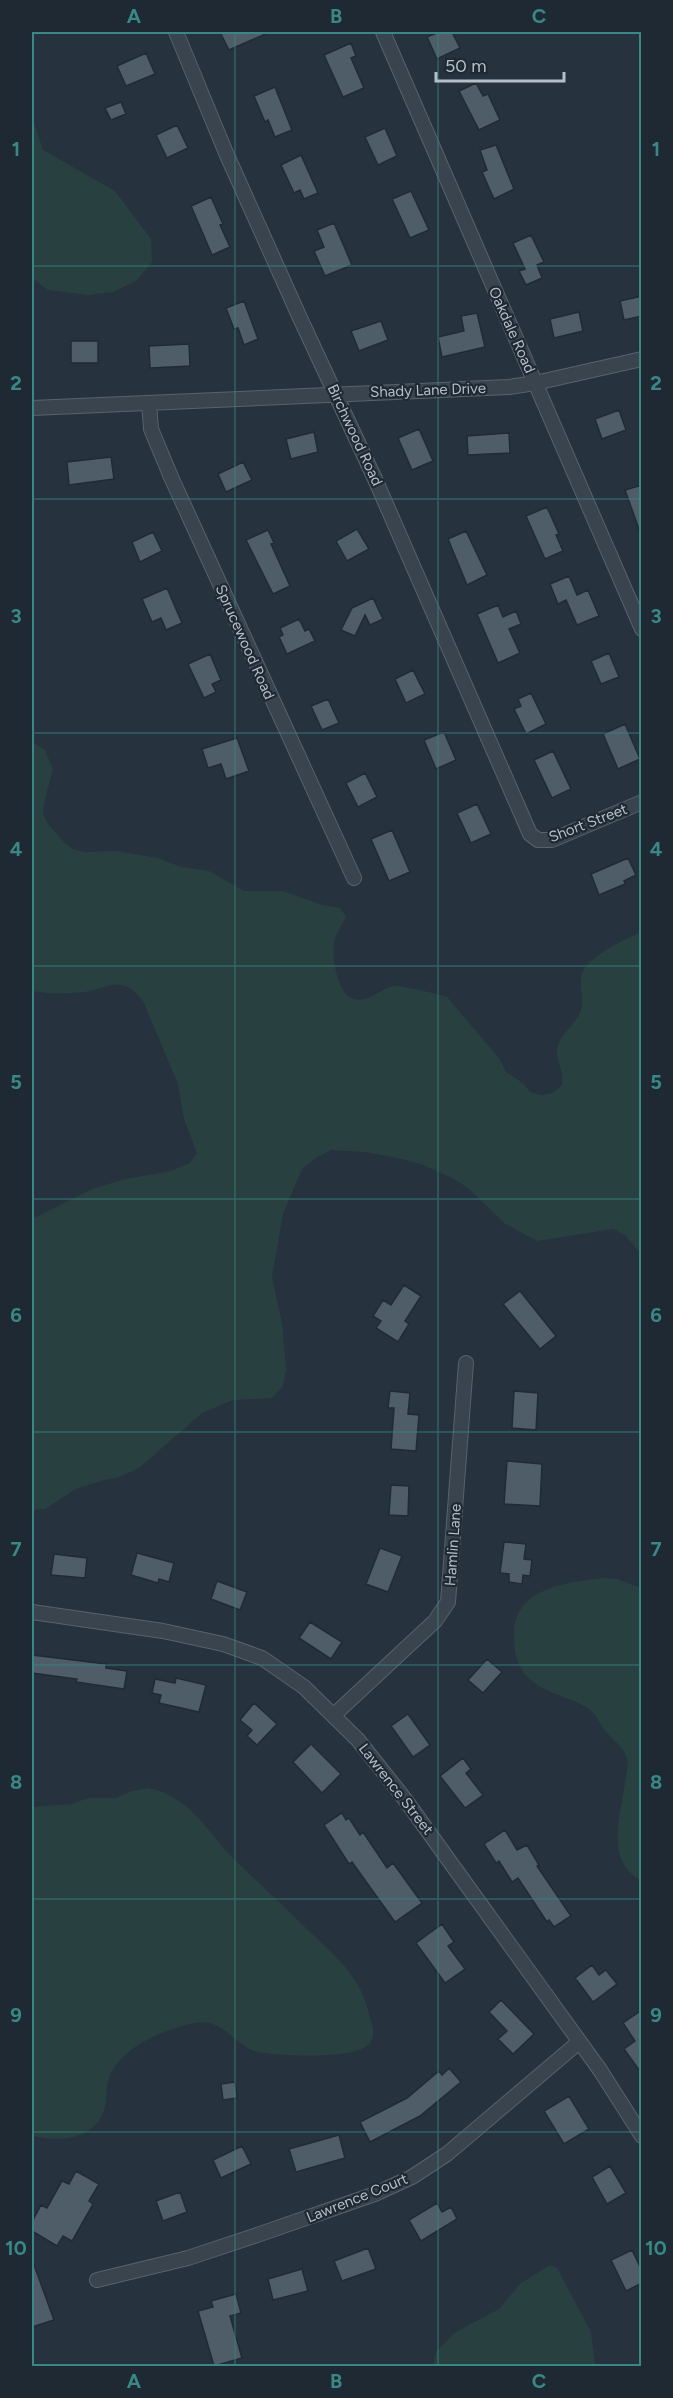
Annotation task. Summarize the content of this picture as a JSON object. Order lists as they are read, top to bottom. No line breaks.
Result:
{"streets":{"street":["Oakdale Road","Shady Lane Drive","Birchwood Road","Sprucewood Road","Short Street","Hamlin Lane","Lawrence Street","Lawrence Court"]},"crossings":[["Oakdale Road","Shady Lane Drive"],["Shady Lane Drive","Birchwood Road"],["Shady Lane Drive","Sprucewood Road"],["Birchwood Road","Short Street"],["Hamlin Lane","Lawrence Street"],["Lawrence Street","Lawrence Court"]],"scale_bar":"50 m","grid":{"columns":["A","B","C"],"rows":["1","2","3","4","5","6","7","8","9","10"]}}
